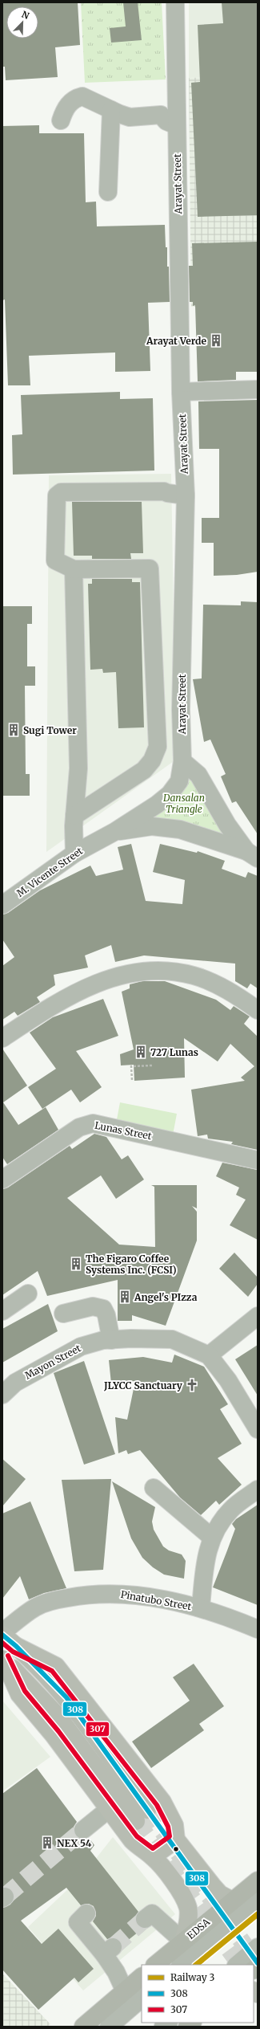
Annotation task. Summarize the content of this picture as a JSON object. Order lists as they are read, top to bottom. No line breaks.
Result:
{"streets":{"highway":["EDSA"],"street":["Arayat Street","M. Vicente Street","Lunas Street","Mayon Street","Pinatubo Street"]},"crossings":[["Arayat Street","M. Vicente Street"]],"parks":["Dansalan Triangle"],"places":{"building":["Arayat Verde","Sugi Tower","727 Lunas","The Figaro Coffee Systems Inc. (FCSI)","Angel's PIzza","NEX 54"],"church":["JLYCC Sanctuary"]},"lines":["transit line 308","transit line 307","rail line 3"],"legend":["Railway 3","308","307"],"north":"top right"}
